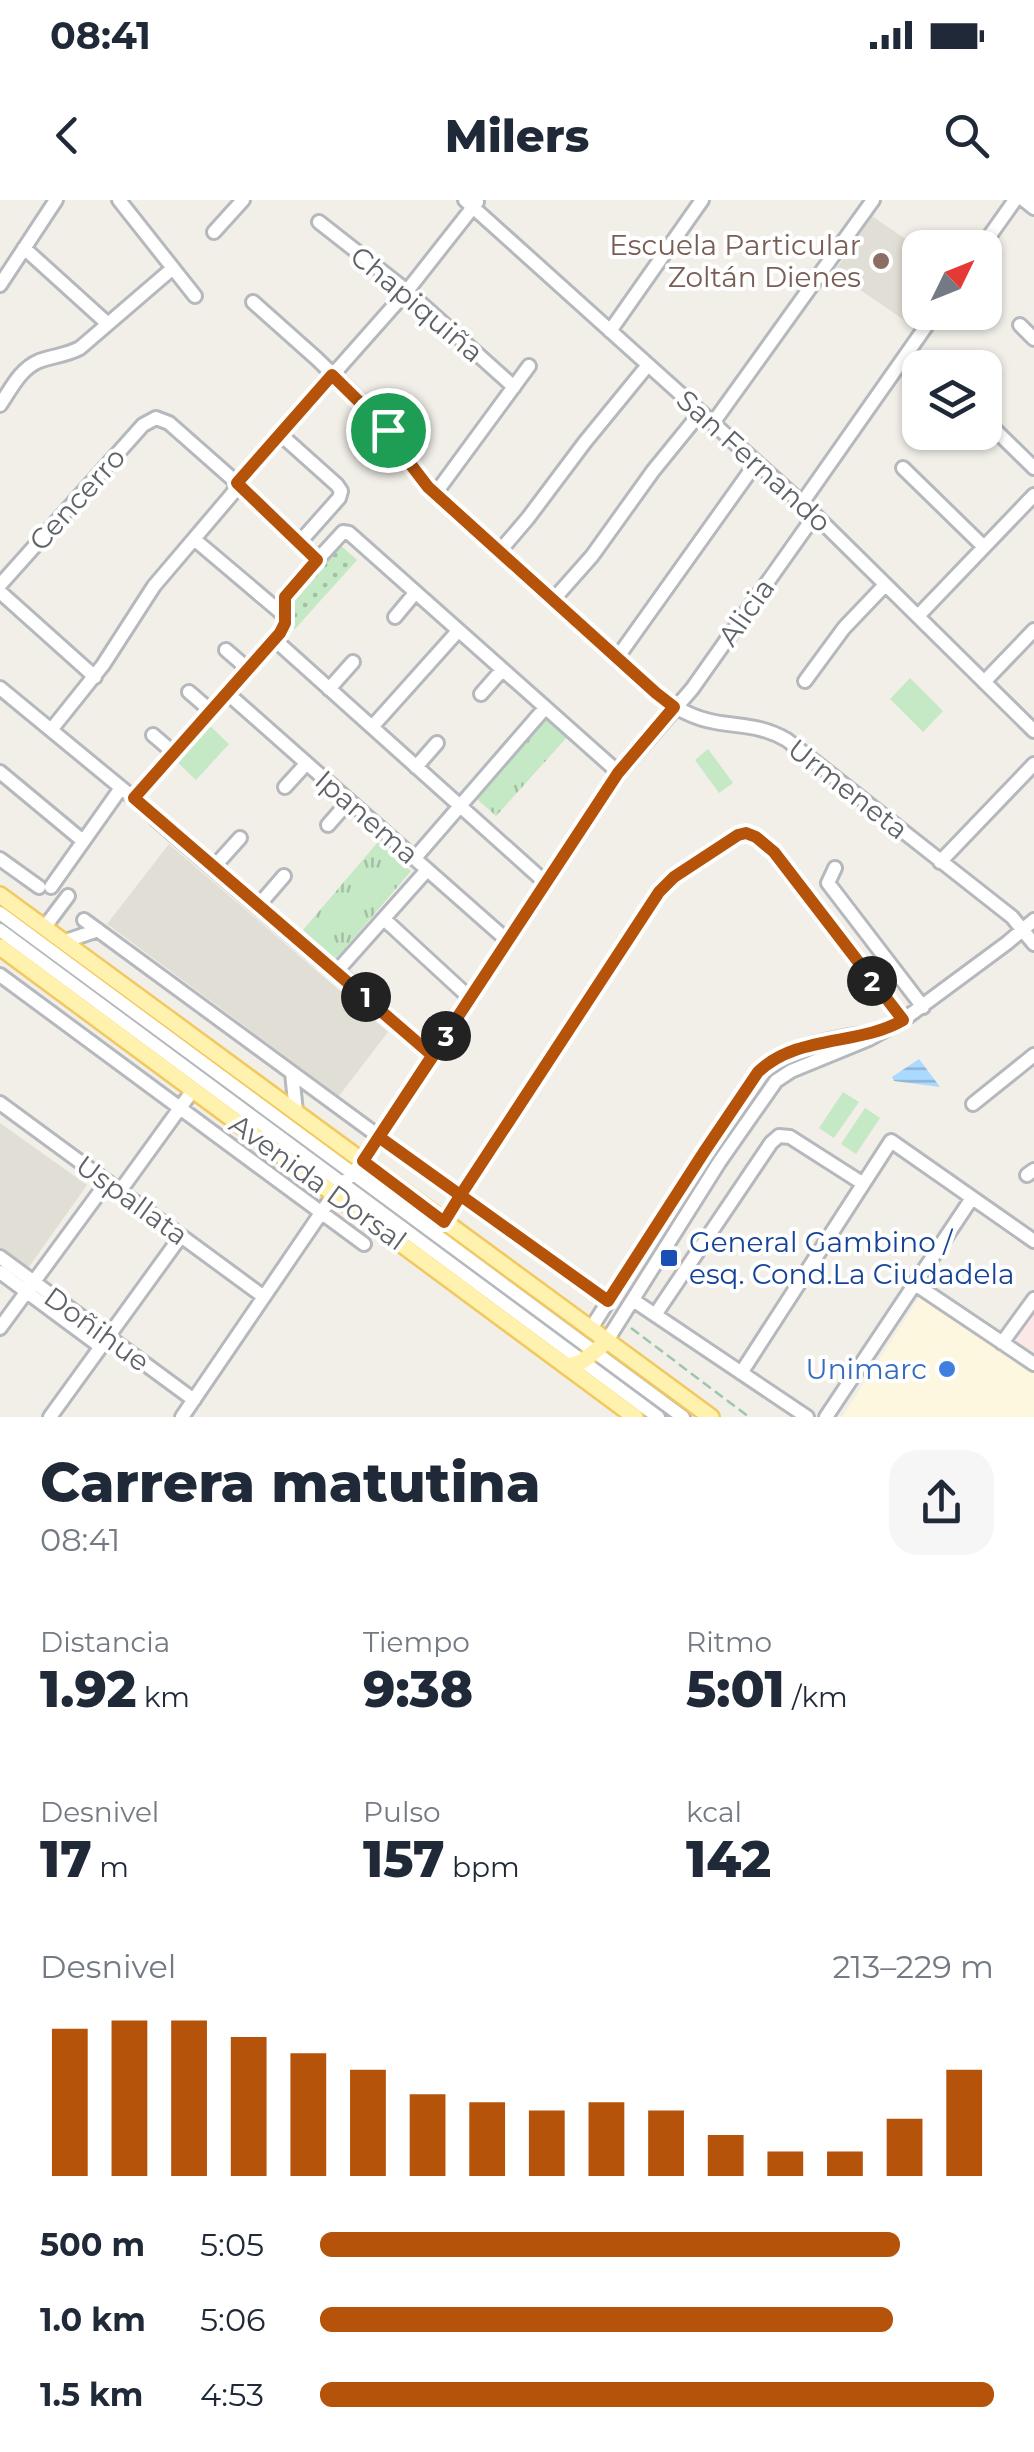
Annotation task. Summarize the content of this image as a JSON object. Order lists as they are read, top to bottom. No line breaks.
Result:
{"streets":{"main road":["Avenida Dorsal"],"street":["Chapiquiña","San Fernando","Cencerro","Alicia","Urmeneta","Ipanema","Uspallata","Doñihue"]},"crossings":[["San Fernando","Alicia"],["Alicia","Urmeneta"],["Alicia","Ipanema"],["Alicia","Avenida Dorsal"],["Alicia","Uspallata"],["Alicia","Doñihue"]],"places":{"other":["Escuela Particular Zoltán Dienes","Unimarc"],"transit":["General Gambino / esq. Cond.La Ciudadela"]},"north":"top right","page":{"status":"08:41","header":"Milers","pins":["2","1","3"],"heading":["Carrera matutina","08:41"],"stats":[["Distancia","1.92 km"],["Tiempo","9:38"],["Ritmo","5:01 /km"],["Desnivel","17 m"],["Pulso","157 bpm"],["kcal","142"]],"chart":["Desnivel","213–229 m"],"list":[{"name":"500 m","note":"5:05"},{"name":"1.0 km","note":"5:06"},{"name":"1.5 km","note":"4:53"}]}}
